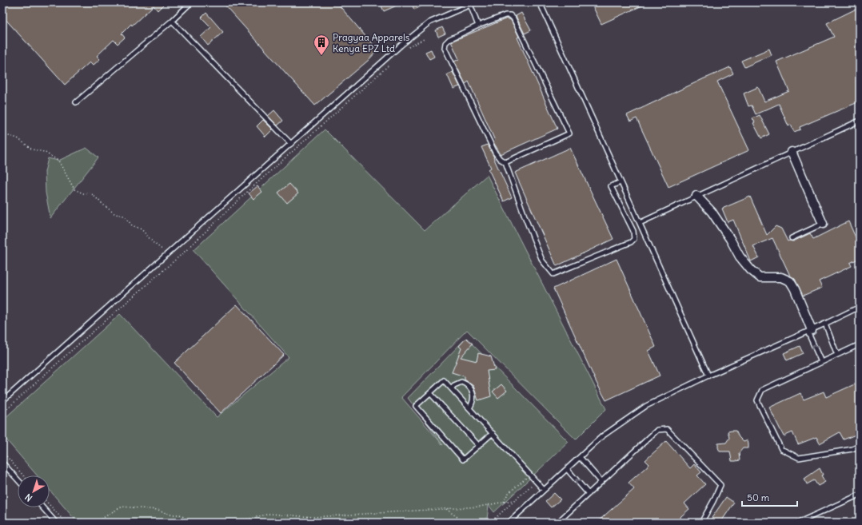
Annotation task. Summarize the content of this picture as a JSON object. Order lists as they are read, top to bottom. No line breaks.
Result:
{"places":{"building":["Pragyaa Apparels Kenya EPZ Ltd"]},"scale_bar":"50 m","north":"bottom left"}
